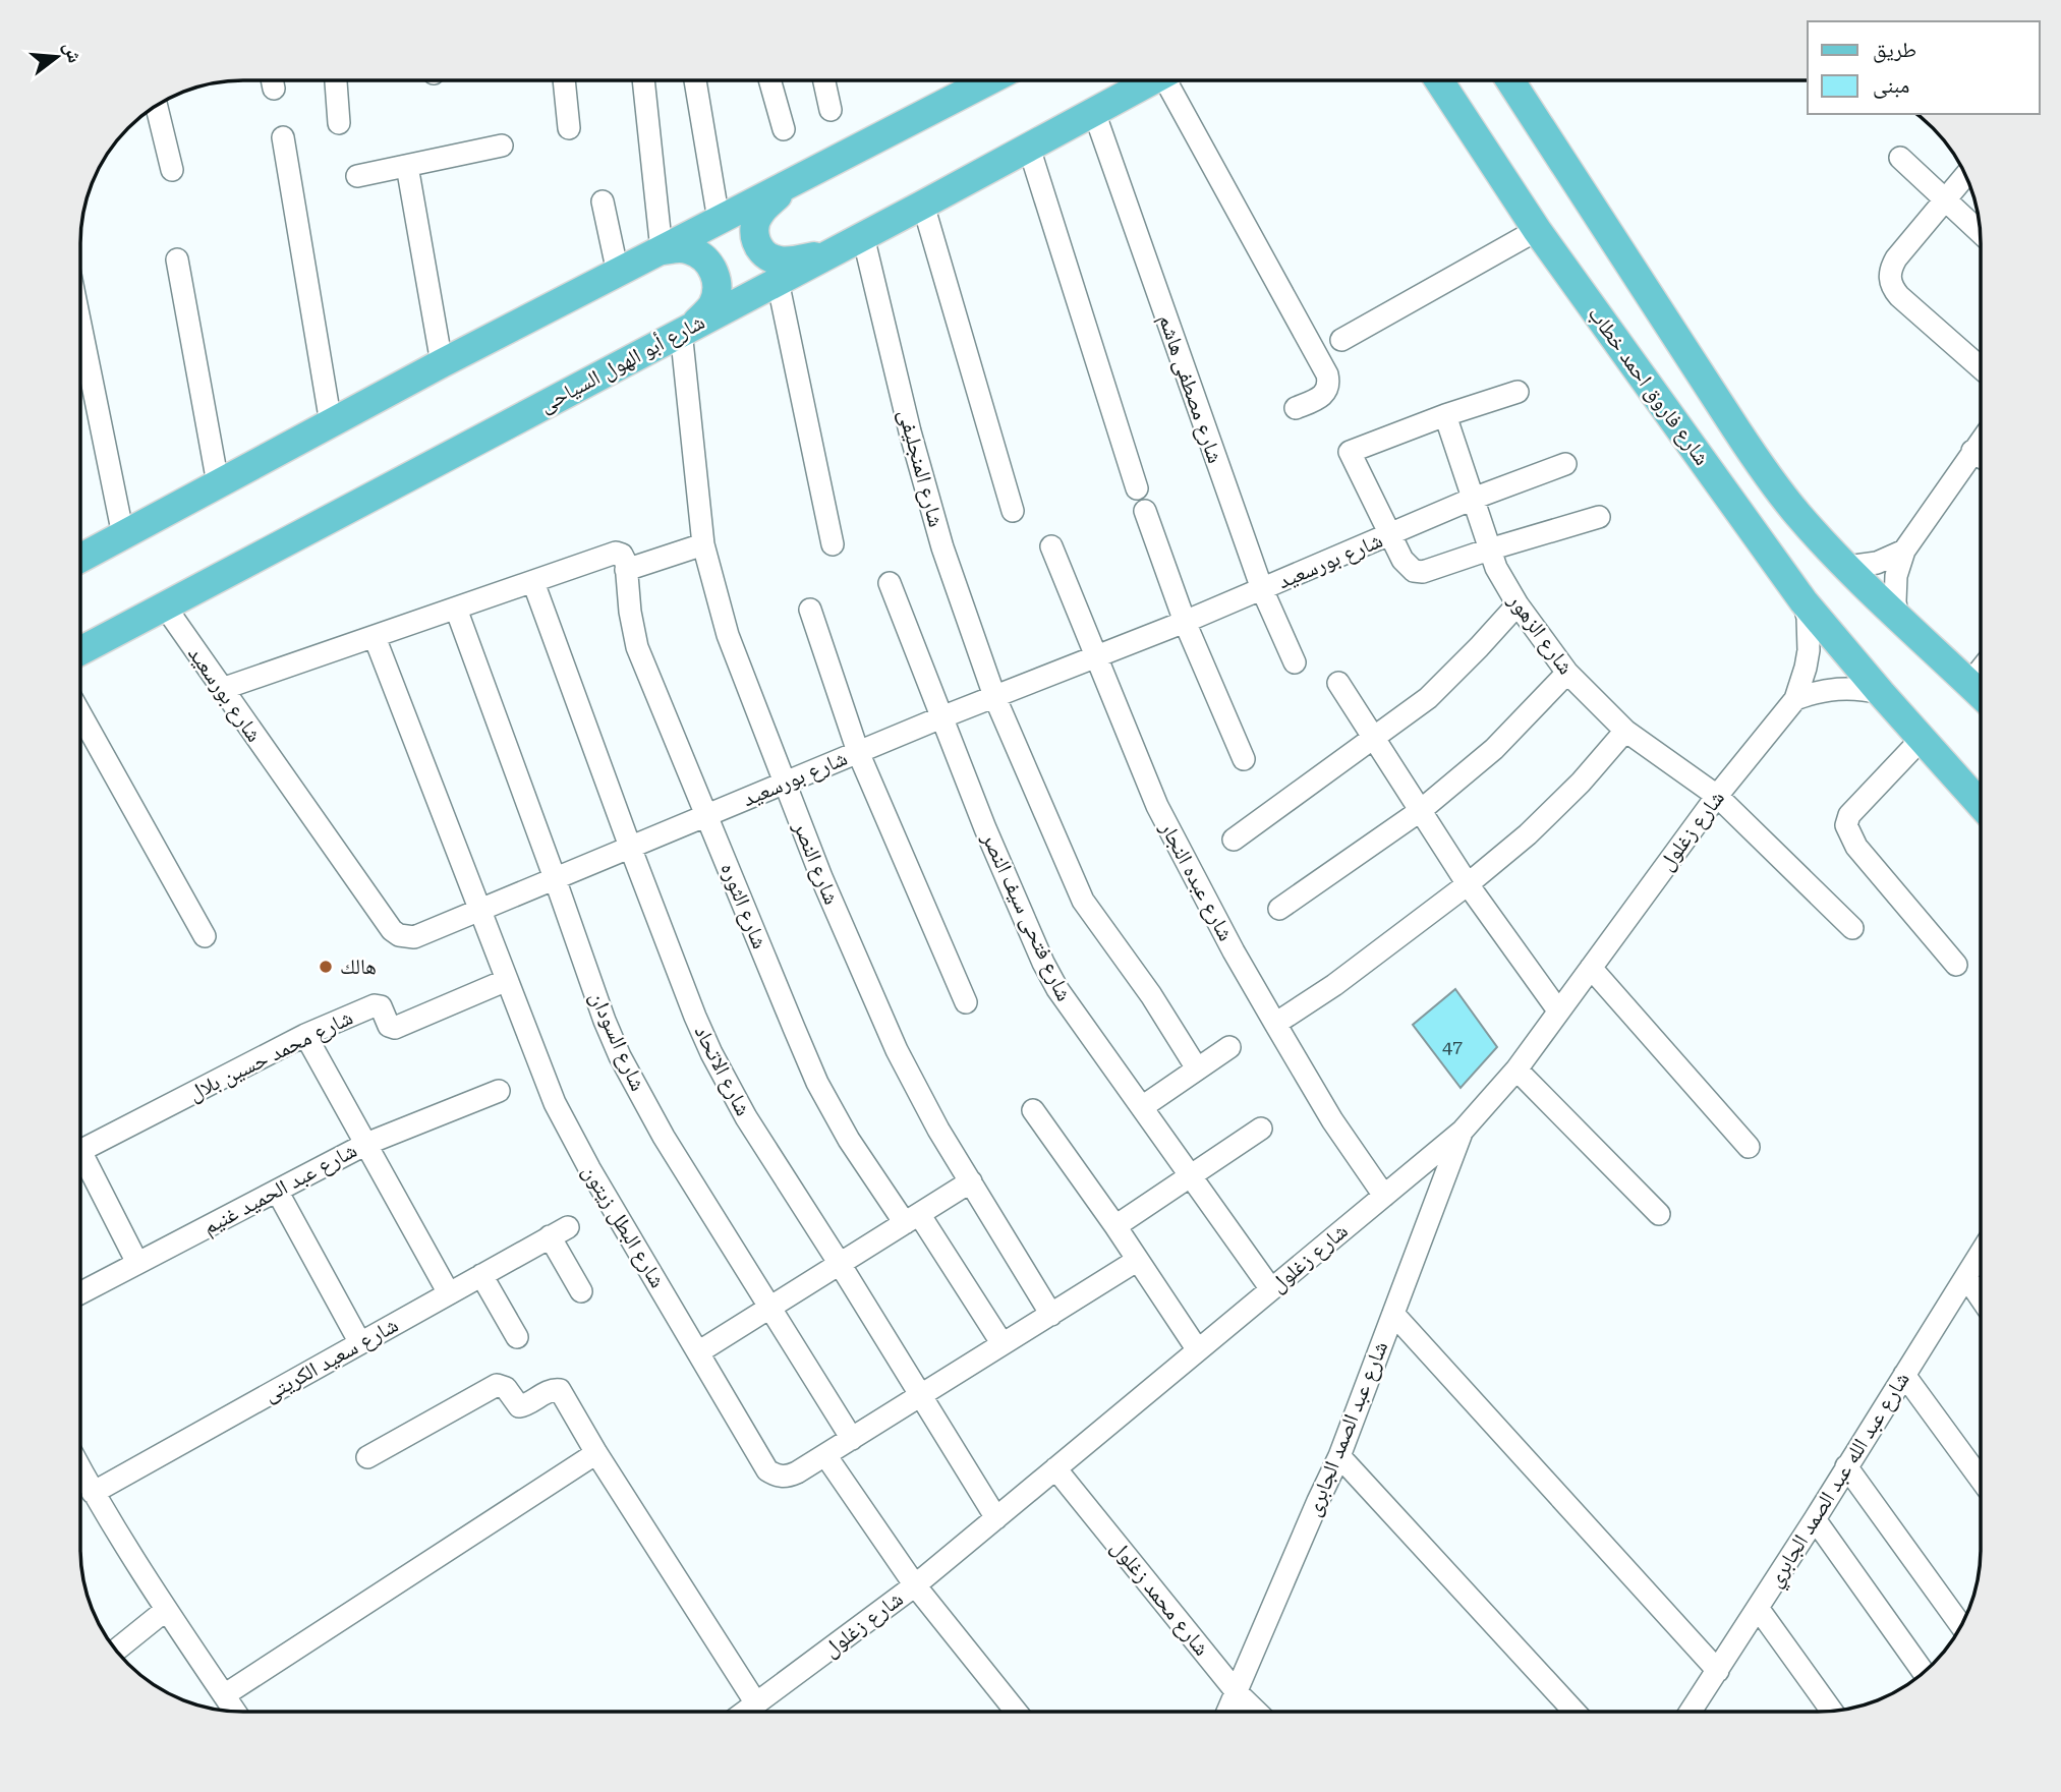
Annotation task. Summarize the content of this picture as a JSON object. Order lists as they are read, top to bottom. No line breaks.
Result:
{"streets":{"main road":["شارع أبو الهول السياحى","شارع فاروق احمد خطاب"],"street":["شارع مصطفى هاشم","شارع المنجليفى","شارع بورسعيد","شارع الزهور","شارع زغلول","شارع النصر","شارع عبده النجار","شارع الثوره","شارع فتحى سيف النصر","شارع السودان","شارع محمد حسين بلال","شارع الاتحاد","شارع عبد الحميد غنيم","شارع البطل زيتون","شارع سعيد الكريتى","شارع عبد الصمد الجابرى","شارع عبد الله عبد الصمد الجابري","شارع محمد زغلول"]},"crossings":[["شارع أبو الهول السياحى","شارع مصطفى هاشم"],["شارع أبو الهول السياحى","شارع المنجليفى"],["شارع أبو الهول السياحى","شارع بورسعيد"],["شارع أبو الهول السياحى","شارع النصر"],["شارع فاروق احمد خطاب","شارع زغلول"],["شارع مصطفى هاشم","شارع بورسعيد"],["شارع المنجليفى","شارع بورسعيد"],["شارع بورسعيد","شارع الزهور"],["شارع بورسعيد","شارع النصر"],["شارع بورسعيد","شارع عبده النجار"],["شارع بورسعيد","شارع الثوره"],["شارع بورسعيد","شارع فتحى سيف النصر"],["شارع بورسعيد","شارع السودان"],["شارع بورسعيد","شارع الاتحاد"],["شارع بورسعيد","شارع البطل زيتون"],["شارع الزهور","شارع زغلول"],["شارع زغلول","شارع عبده النجار"],["شارع زغلول","شارع فتحى سيف النصر"],["شارع زغلول","شارع الاتحاد"],["شارع زغلول","شارع عبد الصمد الجابرى"],["شارع زغلول","شارع محمد زغلول"],["شارع النصر","شارع البطل زيتون"],["شارع الثوره","شارع البطل زيتون"],["شارع السودان","شارع البطل زيتون"],["شارع محمد حسين بلال","شارع البطل زيتون"],["شارع الاتحاد","شارع البطل زيتون"],["شارع عبد الصمد الجابرى","شارع محمد زغلول"]],"places":["هالك"],"house_numbers":["47"],"legend":["طريق","مبنى"],"north":"right"}
